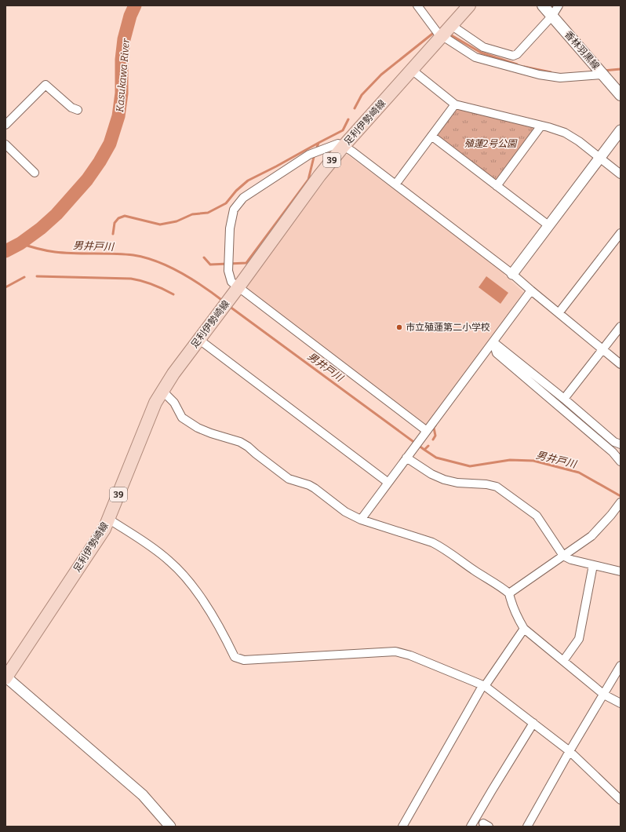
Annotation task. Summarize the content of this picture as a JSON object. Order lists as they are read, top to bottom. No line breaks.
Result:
{"streets":{"main road":["香林羽黒線","足利伊勢崎線","39"]},"water":["Kasukawa River","男井戸川"],"parks":["殖蓮2号公園"],"places":["市立殖蓮第二小学校"]}
